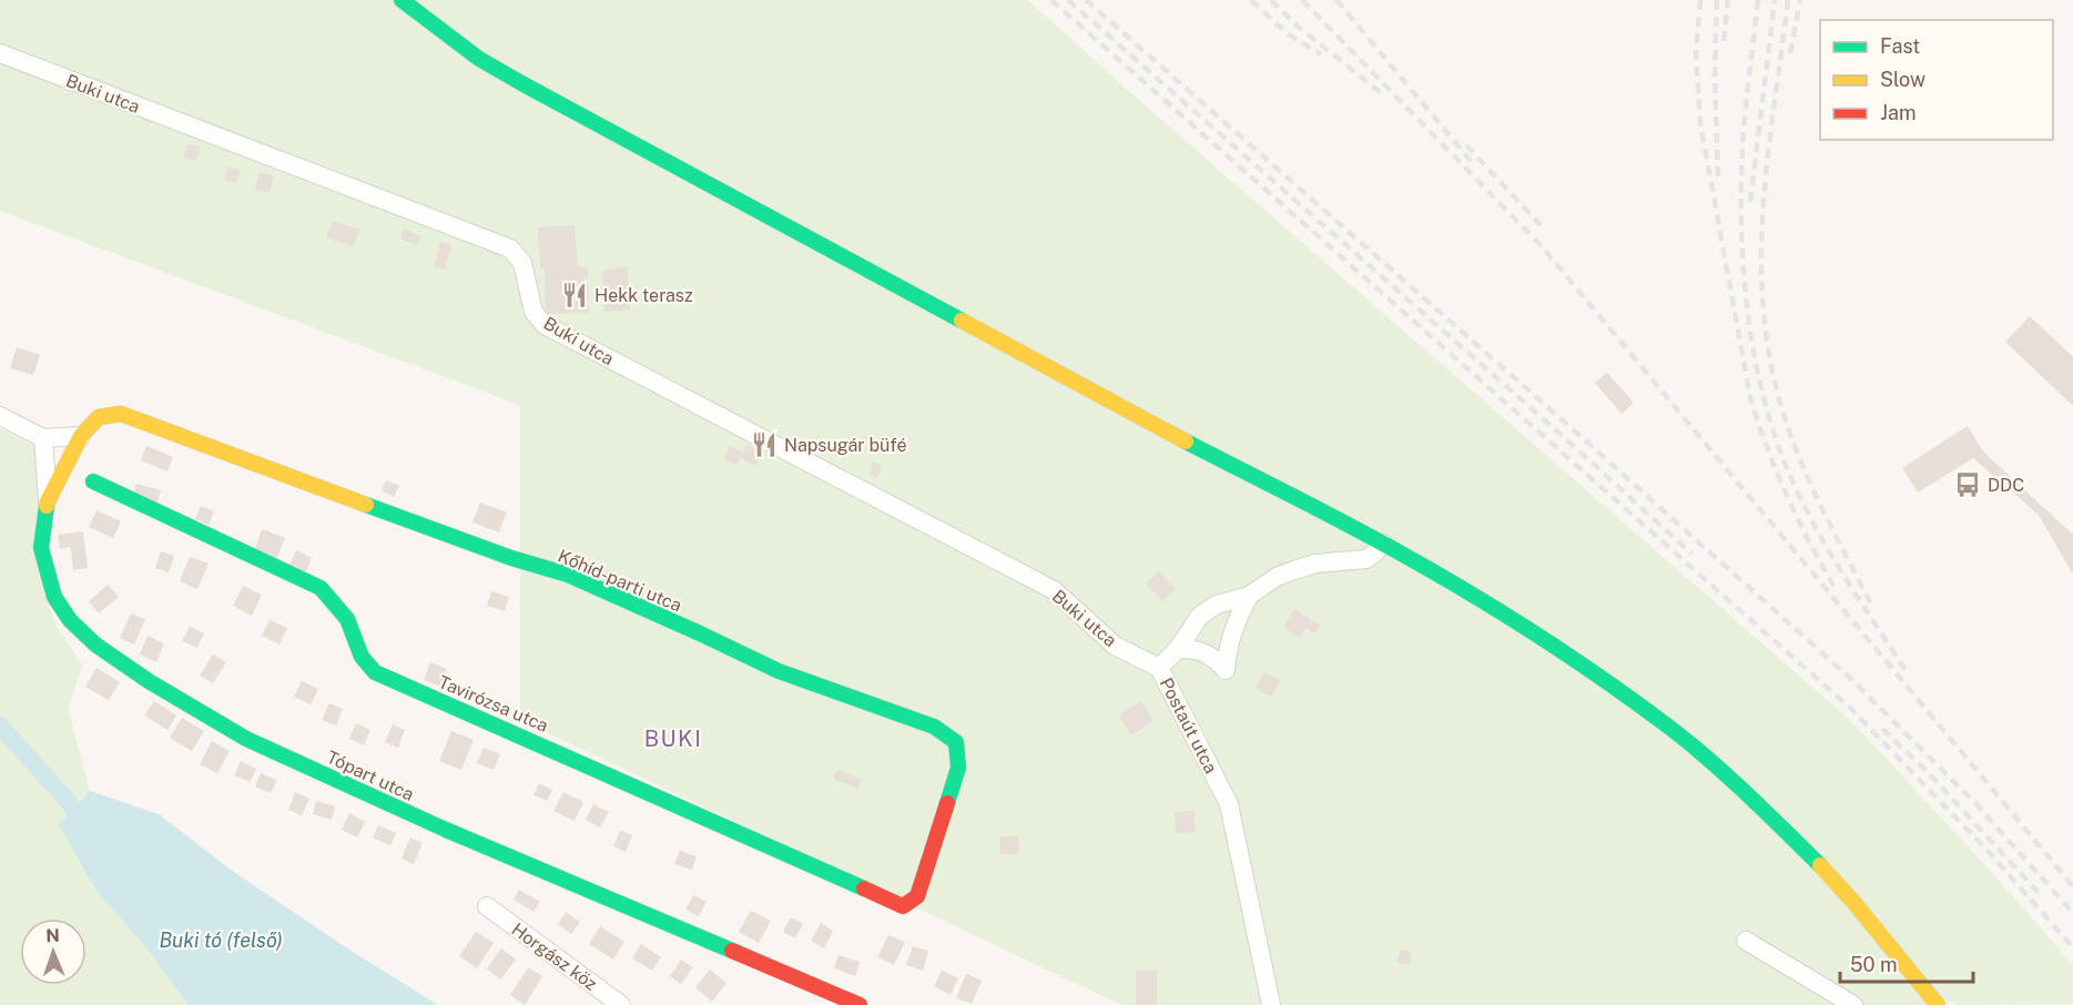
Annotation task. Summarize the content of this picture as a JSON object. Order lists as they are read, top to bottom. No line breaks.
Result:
{"streets":{"street":["Buki utca","Kőhíd-parti utca","Tavirózsa utca","Postaút utca","Tópart utca","Horgász köz"]},"crossings":[["Buki utca","Postaút utca"],["Kőhíd-parti utca","Tavirózsa utca"],["Kőhíd-parti utca","Tópart utca"]],"districts":["BUKI"],"water":["Buki tó (felső)"],"places":{"restaurant":["Hekk terasz","Napsugár büfé"],"bus stop":["DDC"]},"legend":["Fast","Slow","Jam"],"scale_bar":"50 m","north":"top"}
